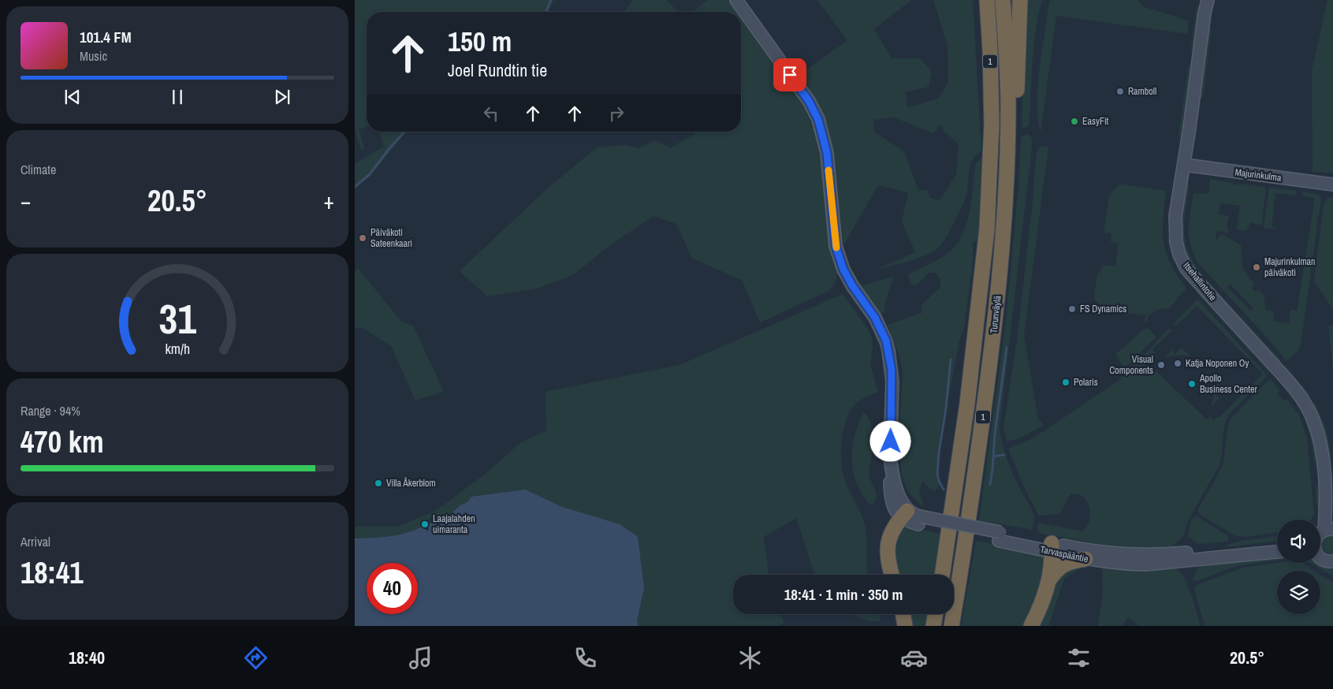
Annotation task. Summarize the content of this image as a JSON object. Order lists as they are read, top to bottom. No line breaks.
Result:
{"streets":{"highway":["1","Turunväylä"],"main road":["Majurinkulma","Itsehallintotie","Tarvaspääntie"]},"crossings":[["Majurinkulma","Itsehallintotie"]],"places":["Ramboll","EasyFit","Päiväkoti Sateenkaari","Majurinkulman päiväkoti","FS Dynamics","Katja Noponen Oy","Visual Components","Polaris","Apollo Business Center","Villa Åkerblom","Laajalahden uimaranta"],"page":{"turn":["150 m","Joel Rundtin tie"],"song":["101.4 FM","Music"],"tile":["Climate",["Range · 94%","470 km"],["Arrival","18:41"]],"heat":["−","20.5°","+"],"limit":"40","trip":"18:41 · 1 min · 350 m","tabs":["18:40","20.5°"],"gauge":["31","km/h"]}}
